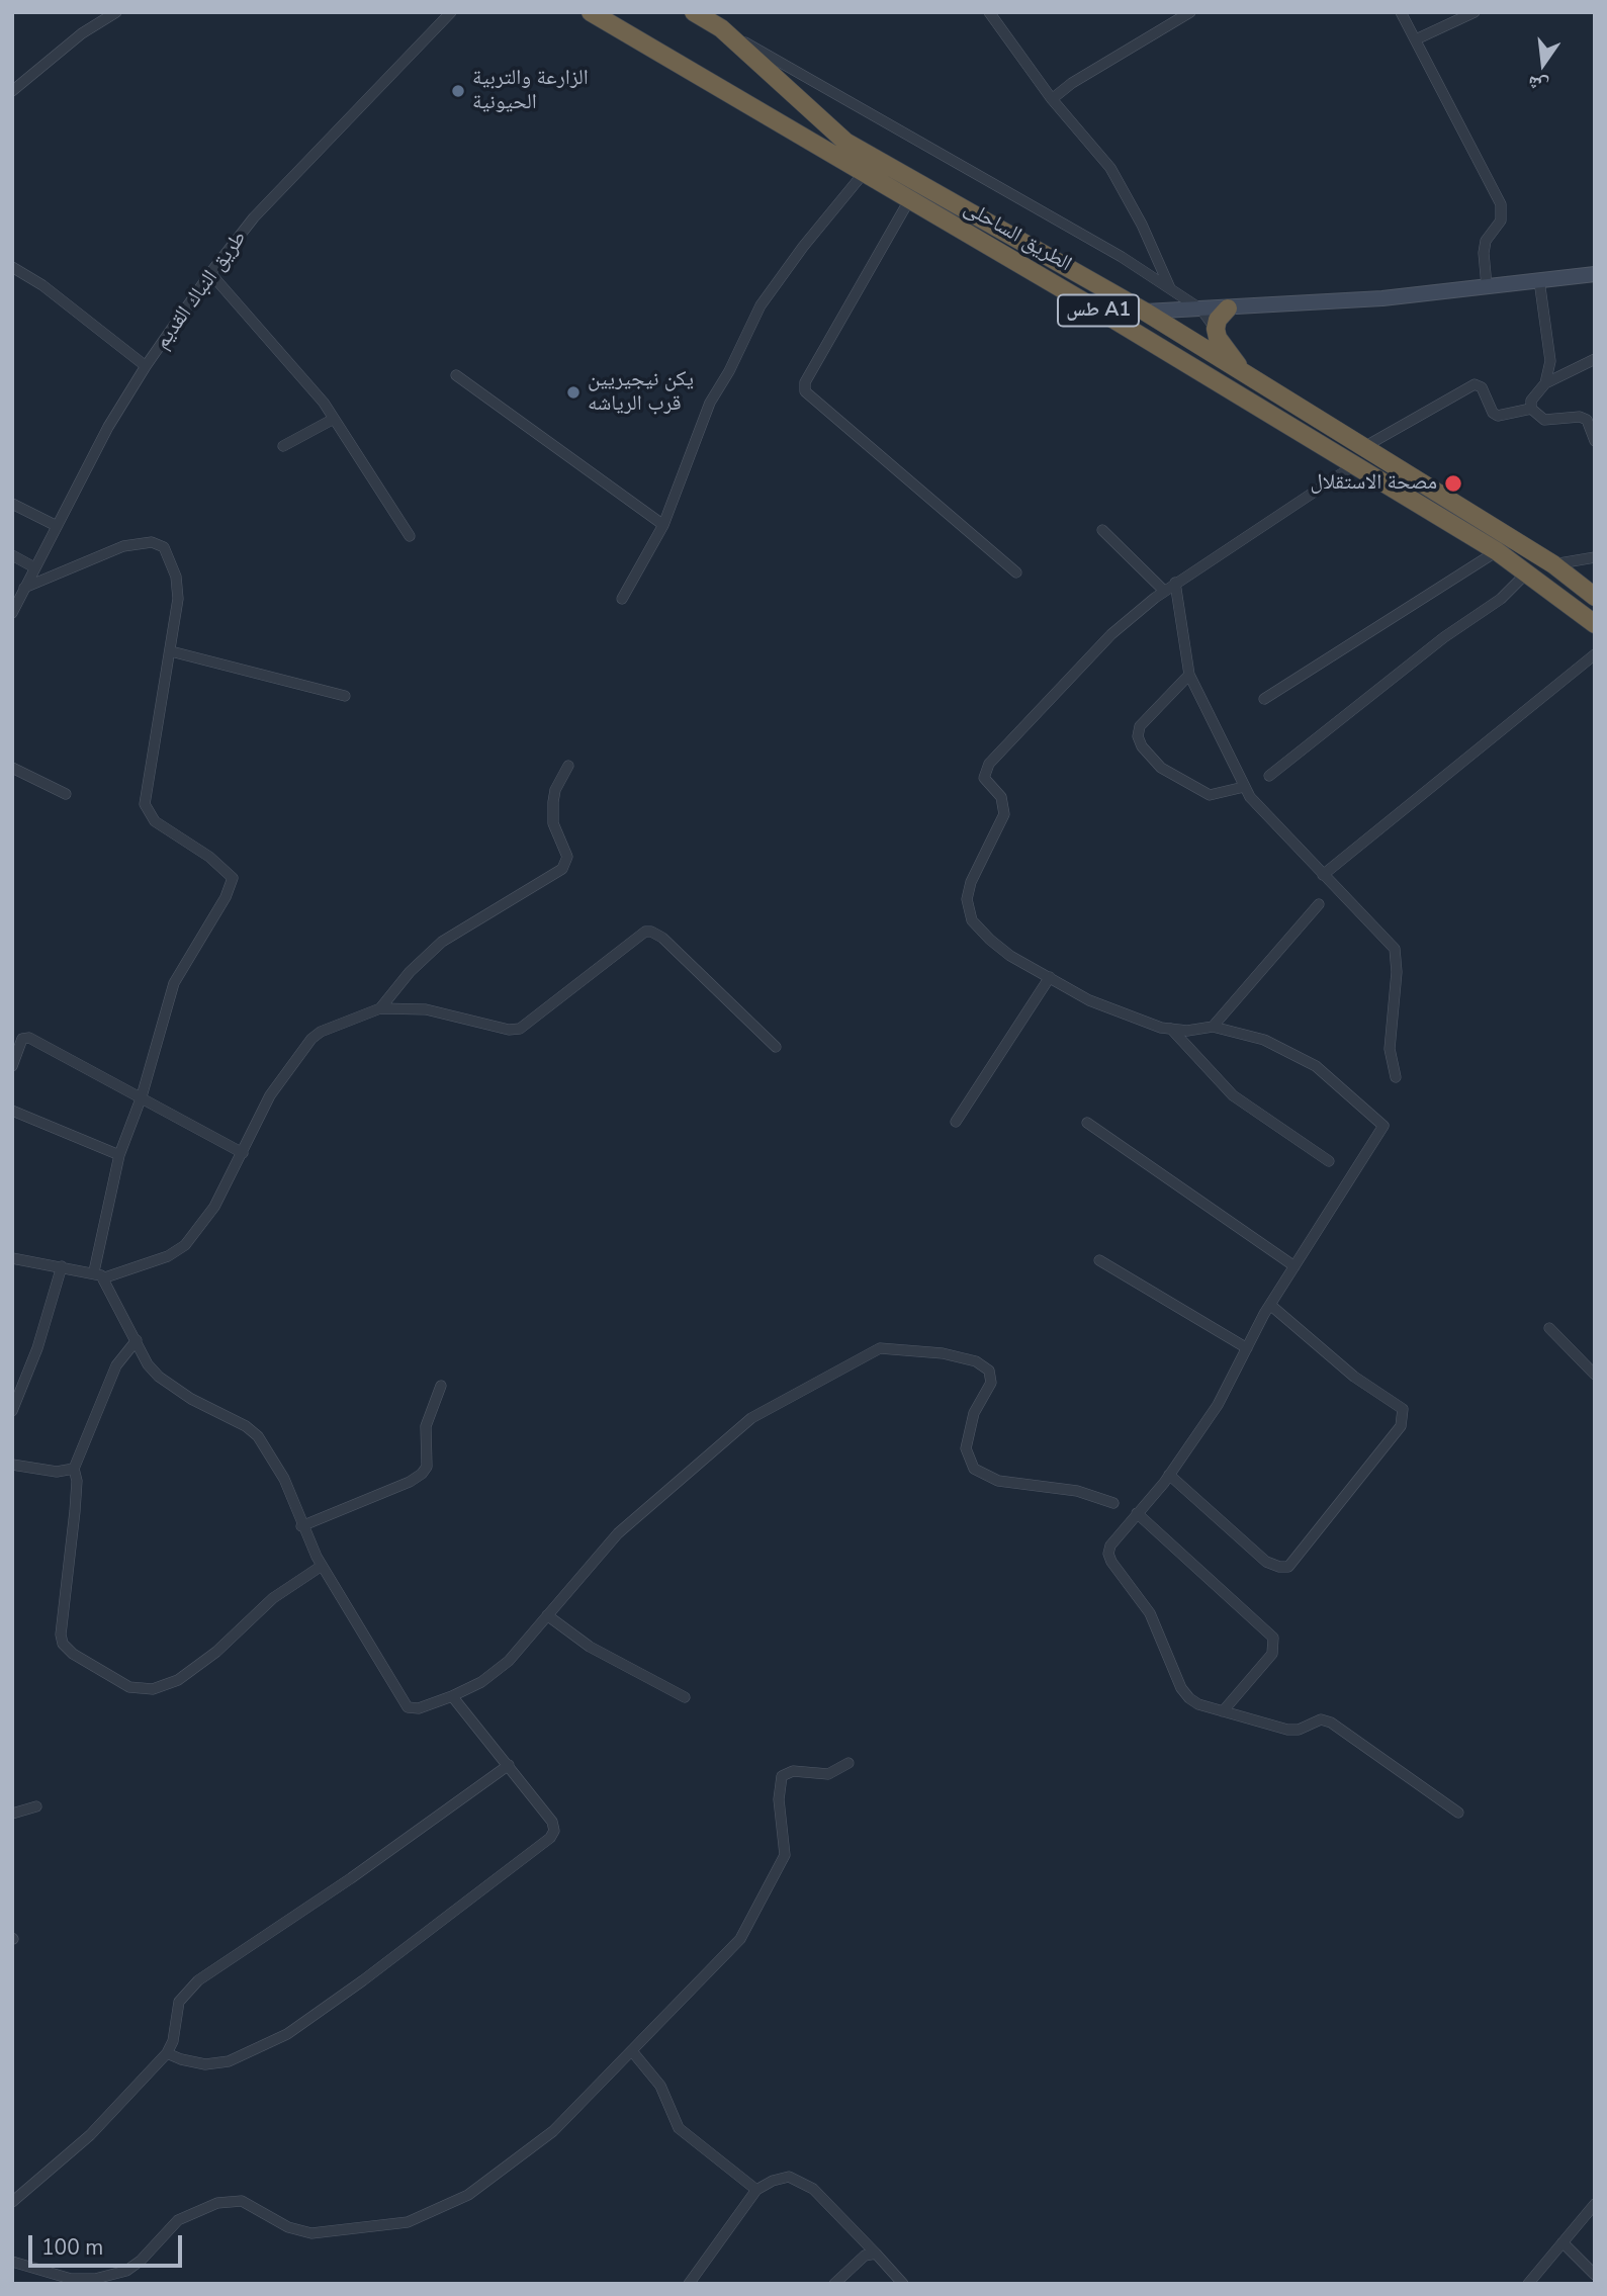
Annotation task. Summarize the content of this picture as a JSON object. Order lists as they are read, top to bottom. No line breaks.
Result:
{"streets":{"highway":["الطريق الساحلى","طس A1"],"street":["طريق النباك القديم"]},"places":["الزارعة والتربية الحيونية","يكن نيجيريين قرب الرياشه","مصحة الاستقلال"],"scale_bar":"100 m","north":"bottom"}
